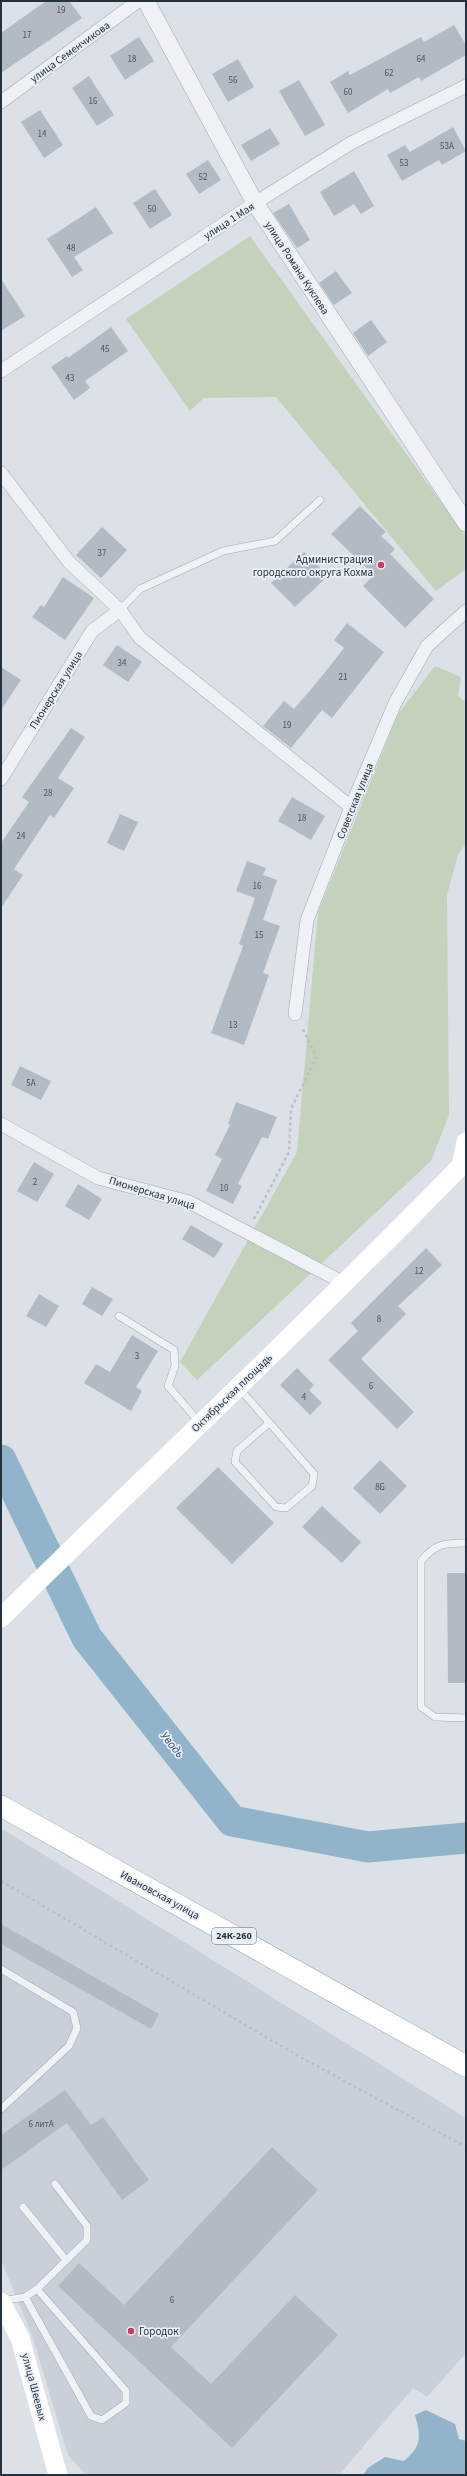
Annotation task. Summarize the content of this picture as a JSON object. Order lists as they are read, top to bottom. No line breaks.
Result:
{"streets":{"main road":["Октябрьская площадь","Ивановская улица","24К-260","улица Шеевых"],"street":["улица Семенчикова","улица 1 Мая","улица Романа Куклева","Пионерская улица","Советская улица"]},"crossings":[["улица 1 Мая","улица Романа Куклева"],["Пионерская улица","Октябрьская площадь"]],"water":["Уводь"],"places":["Администрация городского округа Кохма","Городок"],"house_numbers":["19","17","18","64","62","56","60","16","14","53А","53","52","50","48","45","43","37","34","21","19","28","18","24","16","15","13","5А","2","10","12","8","3","6","4","8Б","6 литА","6"]}
